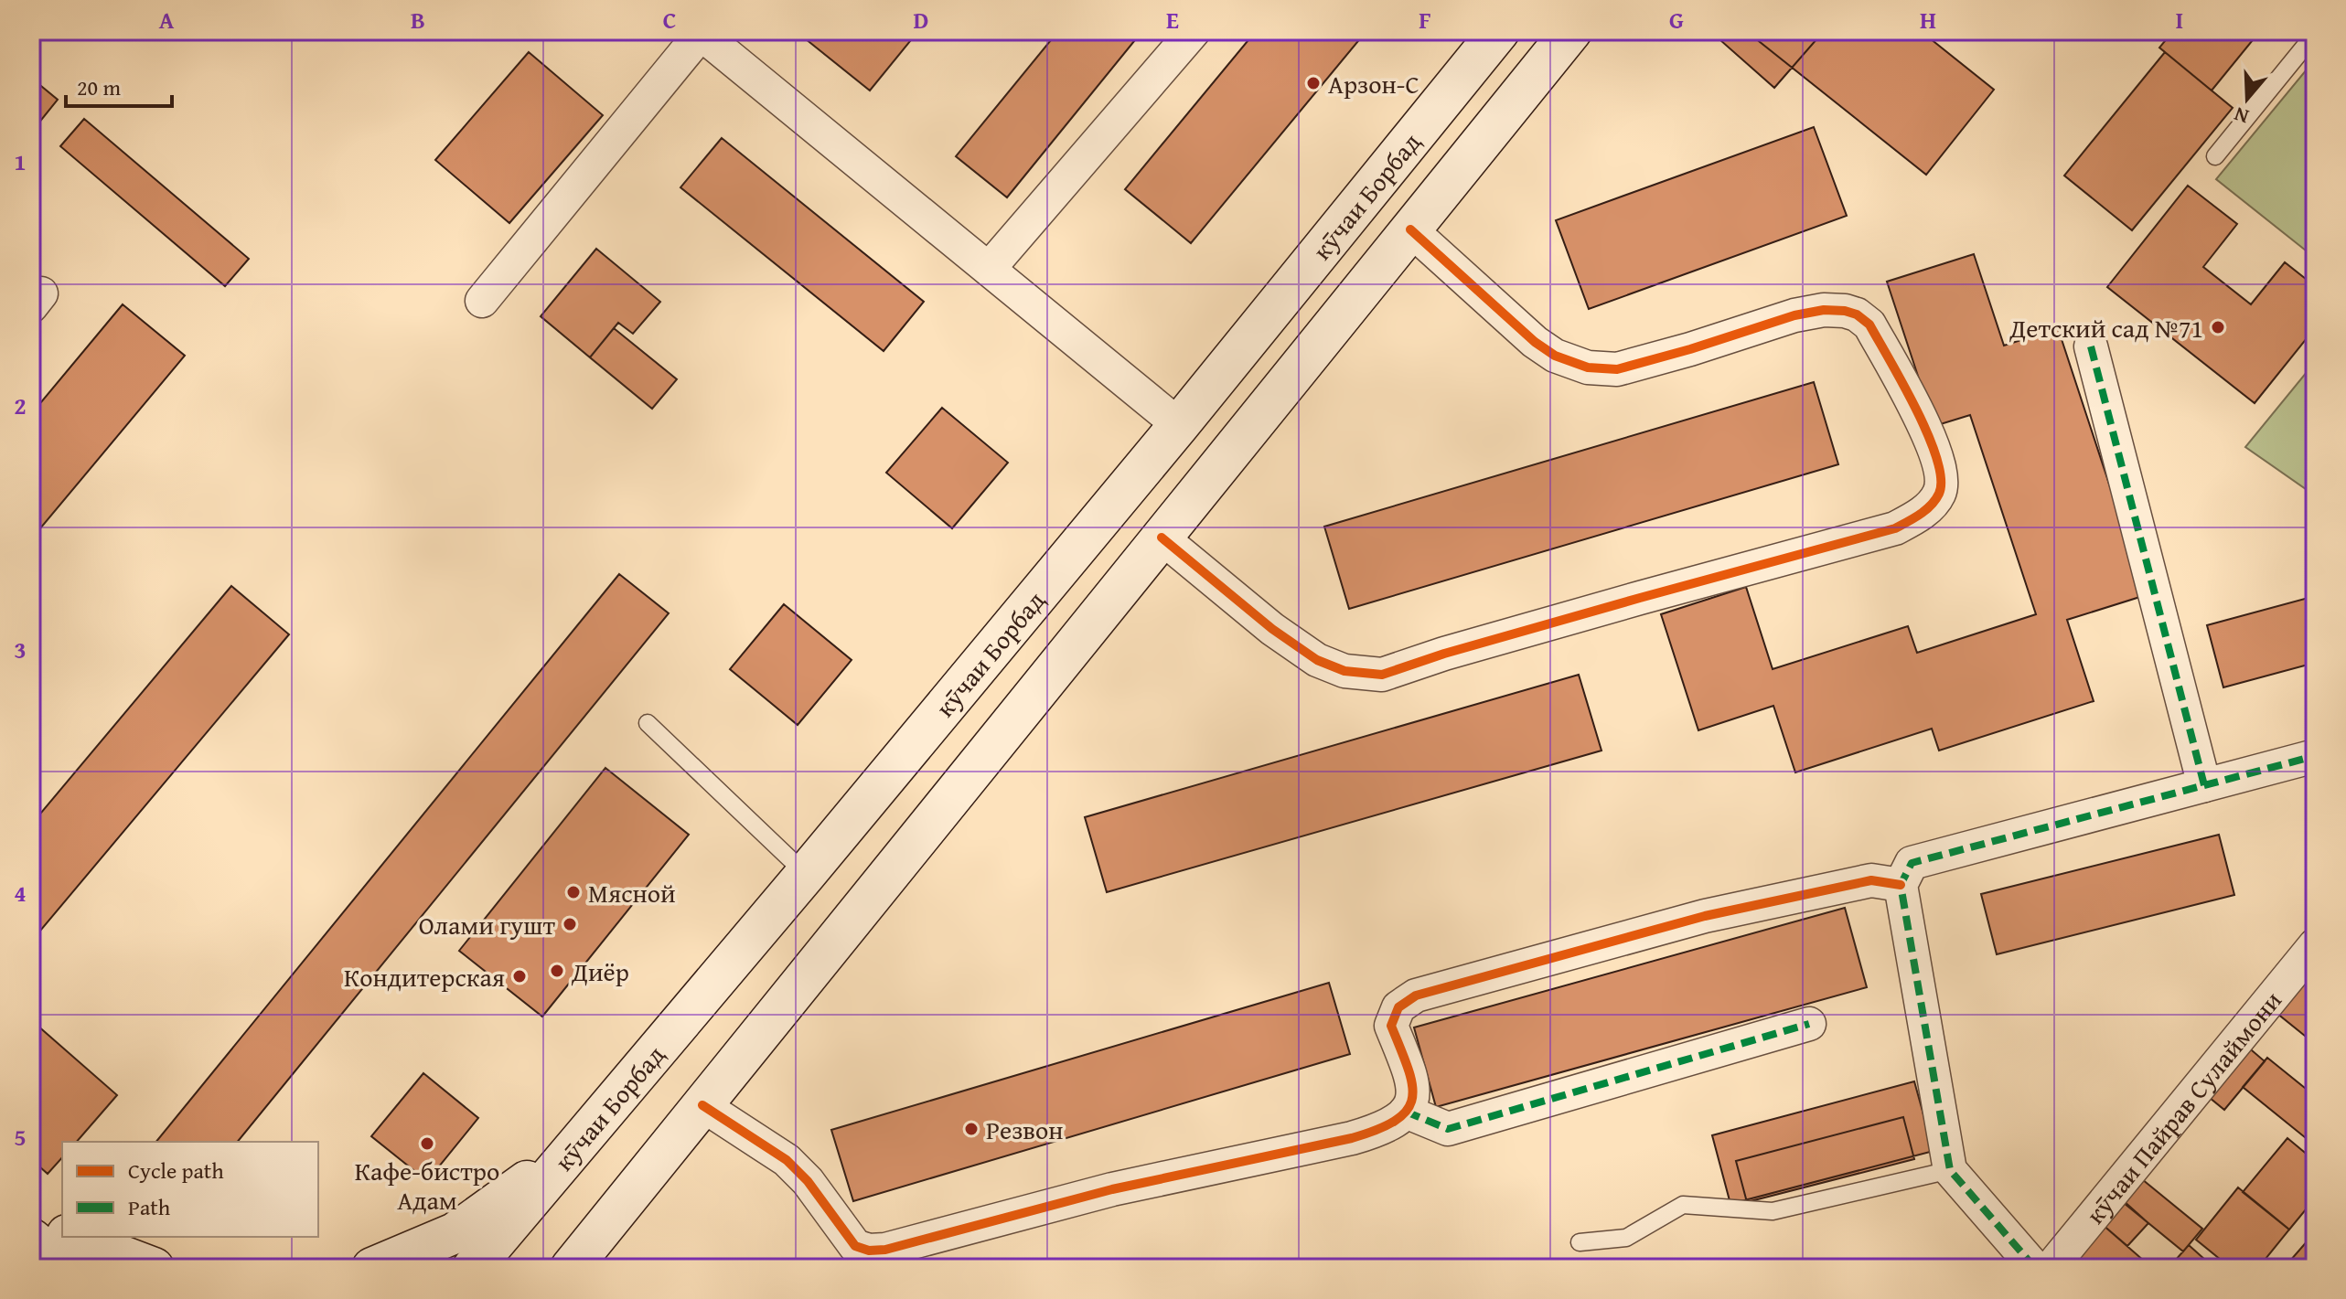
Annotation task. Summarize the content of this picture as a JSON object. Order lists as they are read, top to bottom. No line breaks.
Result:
{"streets":{"main road":["кӯчаи Борбад"],"street":["кӯчаи Пайрав Сулаймони"]},"places":["Арзон-С","Детский сад №71","Мясной","Олами гушт","Диëр","Кондитерская","Резвон","Кафе-бистро Адам"],"legend":["Cycle path","Path"],"scale_bar":"20 m","north":"bottom","grid":{"columns":["A","B","C","D","E","F","G","H","I"],"rows":["1","2","3","4","5"]}}
